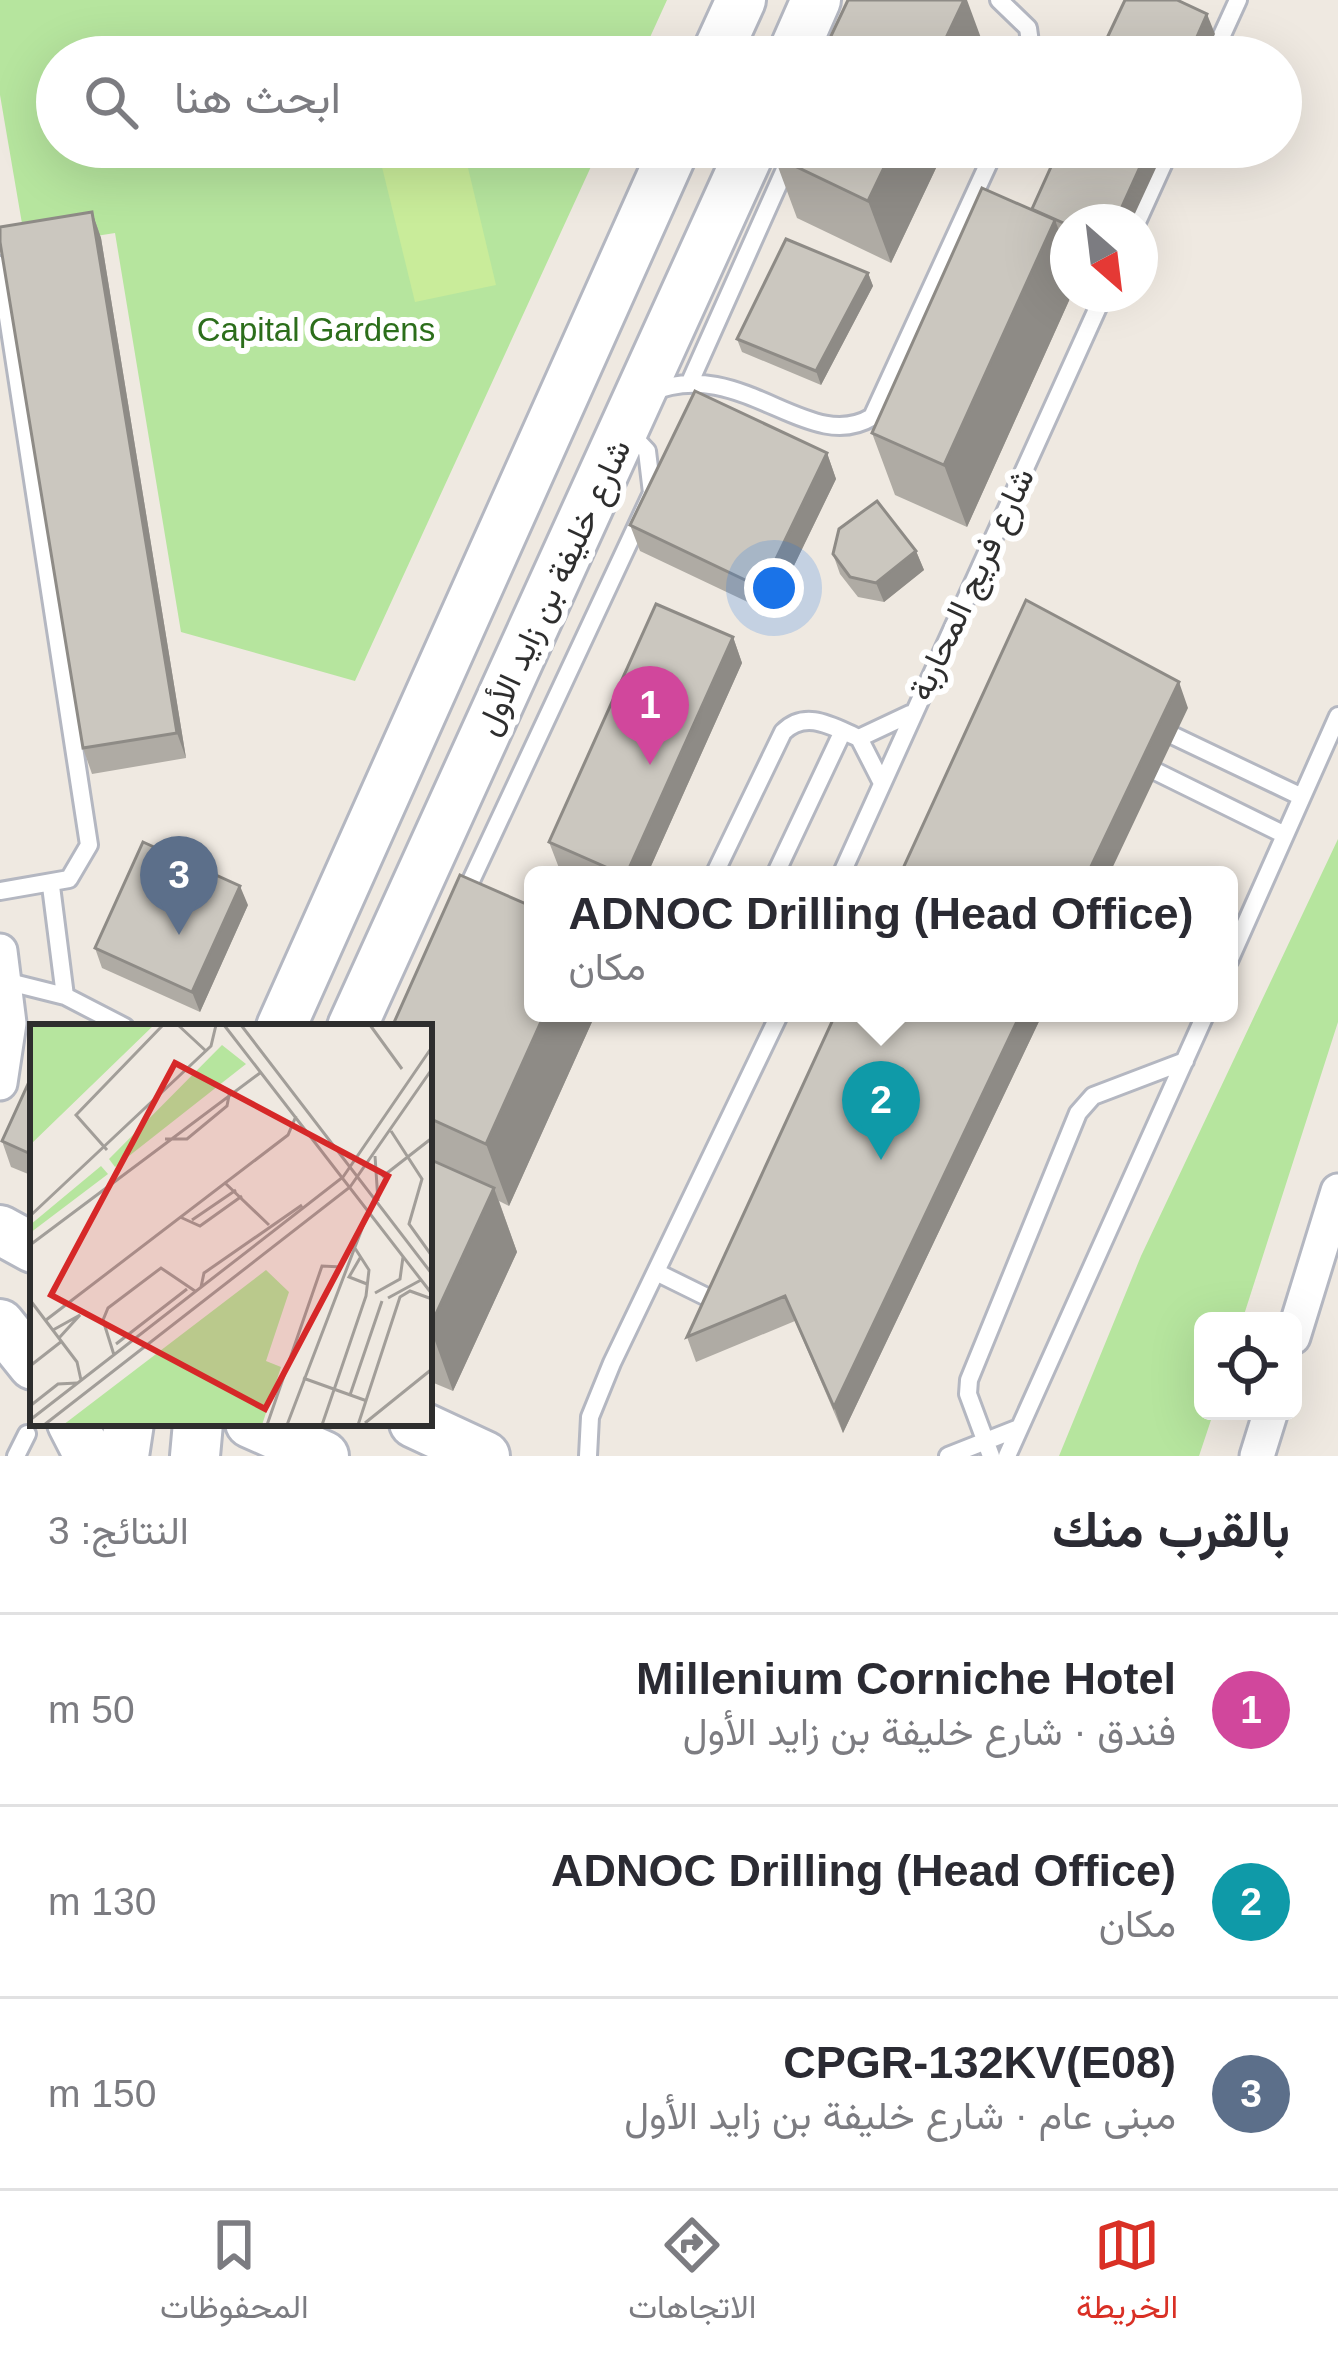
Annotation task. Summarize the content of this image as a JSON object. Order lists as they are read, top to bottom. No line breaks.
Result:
{"streets":{"main road":["شارع خليفة بن زايد الأول"],"lane":["شارع فريج المحاربة"]},"parks":["Capital Gardens"],"north":"bottom right","page":{"search":"ابحث هنا","pins":["1","3","2"],"popup":["ADNOC Drilling (Head Office)","مكان"],"heading":["بالقرب منك","النتائج: 3"],"list":[{"mark":"1","name":"Millenium Corniche Hotel","note":"فندق · شارع خليفة بن زايد الأول","value":"50 m"},{"mark":"2","name":"ADNOC Drilling (Head Office)","note":"مكان","value":"130 m"},{"mark":"3","name":"CPGR-132KV(E08)","note":"مبنى عام · شارع خليفة بن زايد الأول","value":"150 m"}],"nav":["الخريطة","الاتجاهات","المحفوظات"]}}
